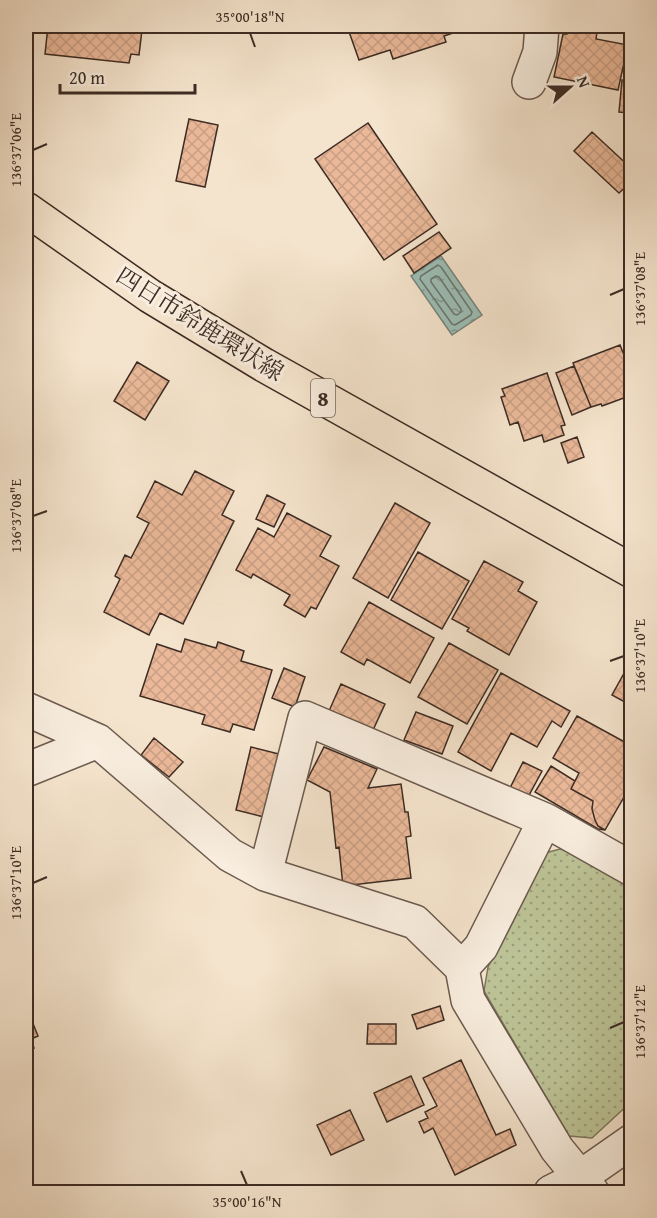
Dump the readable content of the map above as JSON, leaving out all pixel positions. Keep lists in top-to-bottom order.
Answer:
{
  "streets": {
    "main road": ["四日市鈴鹿環状線", "8"]
  },
  "scale_bar": "20 m",
  "north": "right",
  "coordinates": [
    "35°00'18\"N",
    "136°37'06\"E",
    "136°37'08\"E",
    "136°37'10\"E",
    "136°37'12\"E",
    "35°00'16\"N"
  ]
}
